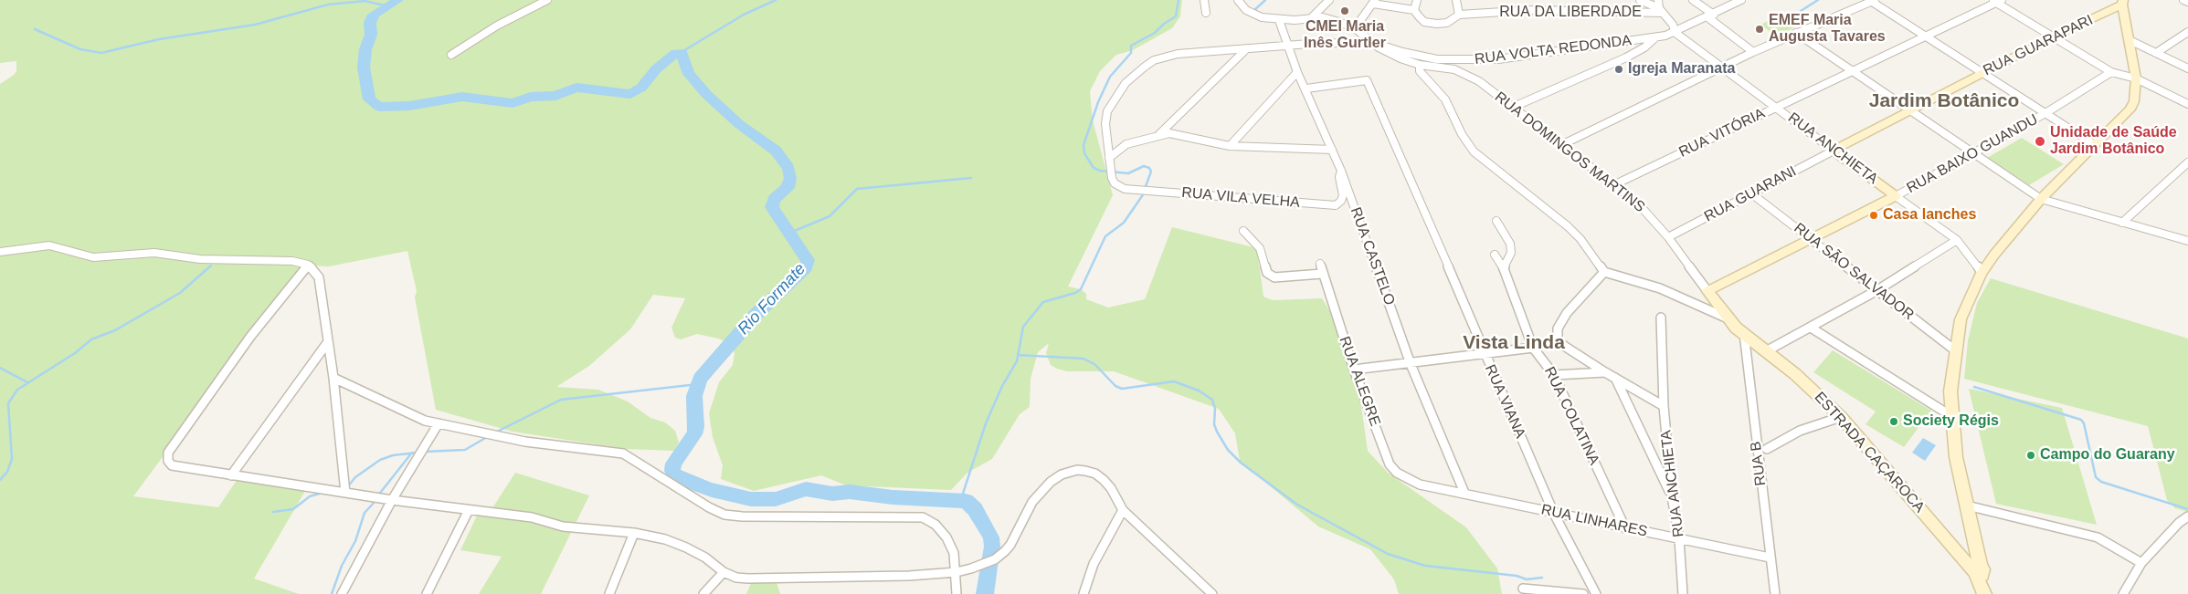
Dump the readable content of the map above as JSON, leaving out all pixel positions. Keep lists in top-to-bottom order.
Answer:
{
  "streets": {
    "main road": [
      "RUA GUARAPARI",
      "RUA ANCHIETA",
      "RUA DOMINGOS MARTINS",
      "RUA BAIXO GUANDU",
      "ESTRADA CAÇAROCA"
    ],
    "street": [
      "RUA DA LIBERDADE",
      "RUA VOLTA REDONDA",
      "RUA VITÓRIA",
      "RUA GUARANI",
      "RUA VILA VELHA",
      "RUA CASTELO",
      "RUA SÃO SALVADOR",
      "RUA ALEGRE",
      "RUA VIANA",
      "RUA COLATINA",
      "RUA B",
      "RUA LINHARES"
    ]
  },
  "crossings": [
    ["RUA GUARAPARI", "RUA ANCHIETA"],
    ["RUA GUARAPARI", "RUA GUARANI"],
    ["RUA VITÓRIA", "RUA ANCHIETA"],
    ["RUA VITÓRIA", "RUA DOMINGOS MARTINS"],
    ["RUA ANCHIETA", "RUA BAIXO GUANDU"],
    ["RUA ANCHIETA", "RUA GUARANI"],
    ["RUA ANCHIETA", "RUA LINHARES"],
    ["RUA DOMINGOS MARTINS", "RUA BAIXO GUANDU"],
    ["RUA DOMINGOS MARTINS", "RUA GUARANI"],
    ["RUA DOMINGOS MARTINS", "ESTRADA CAÇAROCA"],
    ["RUA BAIXO GUANDU", "RUA SÃO SALVADOR"],
    ["RUA GUARANI", "RUA SÃO SALVADOR"],
    ["RUA VILA VELHA", "RUA CASTELO"],
    ["RUA CASTELO", "RUA VIANA"],
    ["RUA CASTELO", "RUA LINHARES"],
    ["RUA ALEGRE", "RUA LINHARES"],
    ["RUA VIANA", "RUA LINHARES"],
    ["RUA COLATINA", "ESTRADA CAÇAROCA"],
    ["RUA COLATINA", "RUA LINHARES"],
    ["ESTRADA CAÇAROCA", "RUA B"],
    ["RUA B", "RUA LINHARES"]
  ],
  "districts": ["Jardim Botânico", "Vista Linda"],
  "water": ["Rio Formate"],
  "places": [
    "CMEI Maria Inês Gurtler",
    "EMEF Maria Augusta Tavares",
    "Igreja Maranata",
    "Unidade de Saúde Jardim Botânico",
    "Casa lanches",
    "Society Régis",
    "Campo do Guarany"
  ]
}
